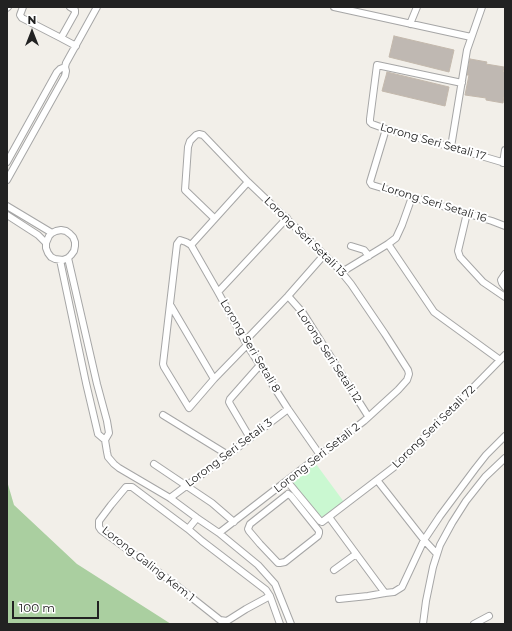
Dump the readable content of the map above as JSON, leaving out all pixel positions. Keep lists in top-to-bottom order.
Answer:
{
  "streets": {
    "street": [
      "Lorong Seri Setali 17",
      "Lorong Seri Setali 16",
      "Lorong Seri Setali 13",
      "Lorong Seri Setali 8",
      "Lorong Seri Setali 12",
      "Lorong Seri Setali 72",
      "Lorong Seri Setali 3",
      "Lorong Seri Setali 2",
      "Lorong Galing Kem 1"
    ]
  },
  "crossings": [
    ["Lorong Seri Setali 17", "Lorong Seri Setali 16"],
    ["Lorong Seri Setali 13", "Lorong Seri Setali 2"],
    ["Lorong Seri Setali 8", "Lorong Seri Setali 3"],
    ["Lorong Seri Setali 8", "Lorong Seri Setali 2"],
    ["Lorong Seri Setali 12", "Lorong Seri Setali 2"],
    ["Lorong Seri Setali 72", "Lorong Seri Setali 2"]
  ],
  "scale_bar": "100 m",
  "north": "top"
}
